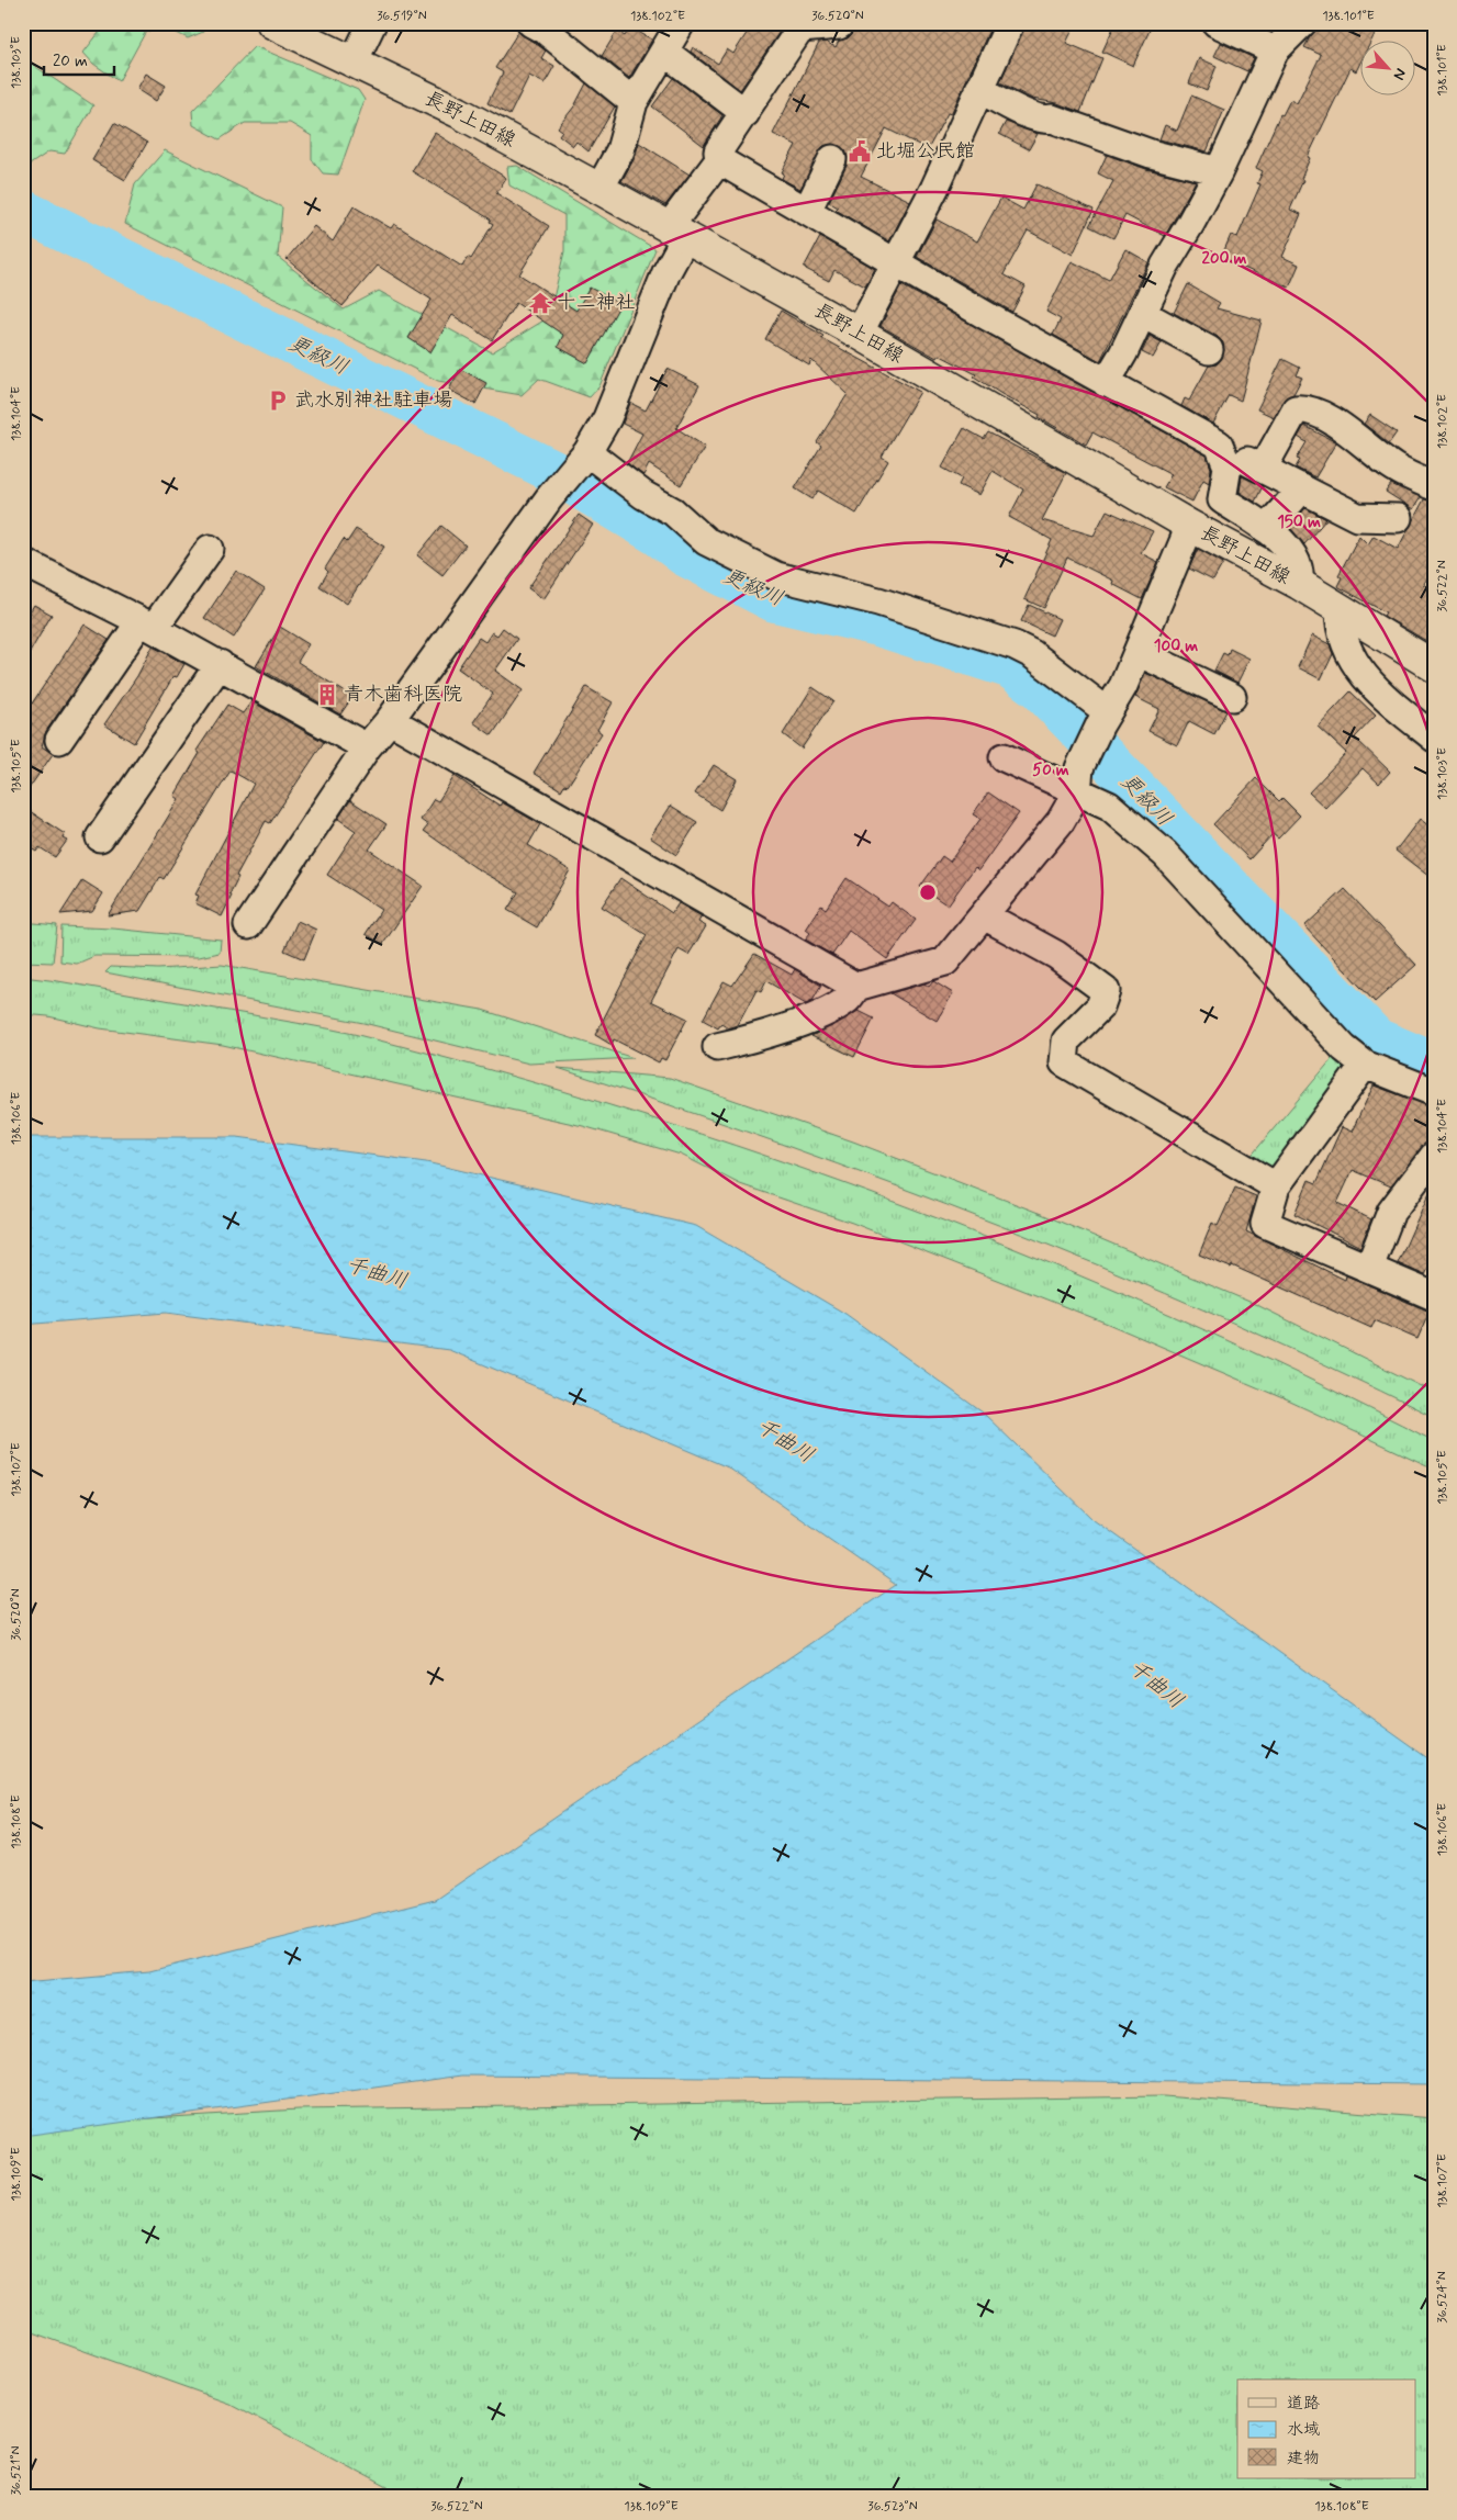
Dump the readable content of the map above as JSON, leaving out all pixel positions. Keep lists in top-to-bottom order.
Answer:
{
  "streets": {
    "main road": ["長野上田線"]
  },
  "water": ["更級川", "千曲川"],
  "places": {
    "public building": ["北堀公民館"],
    "temple": ["十二神社"],
    "parking": ["武水別神社駐車場"],
    "building": ["青木歯科医院"]
  },
  "legend": ["道路", "水域", "建物"],
  "scale_bar": "20 m",
  "north": "bottom right",
  "coordinates": [
    "36.519°N",
    "138.102°E",
    "36.520°N",
    "138.101°E",
    "138.103°E",
    "138.104°E",
    "36.522°N",
    "138.105°E",
    "138.106°E",
    "138.107°E",
    "138.108°E",
    "138.109°E",
    "36.524°N",
    "36.521°N",
    "36.523°N"
  ],
  "rings": [
    "200 m",
    "150 m",
    "100 m",
    "50 m"
  ]
}
